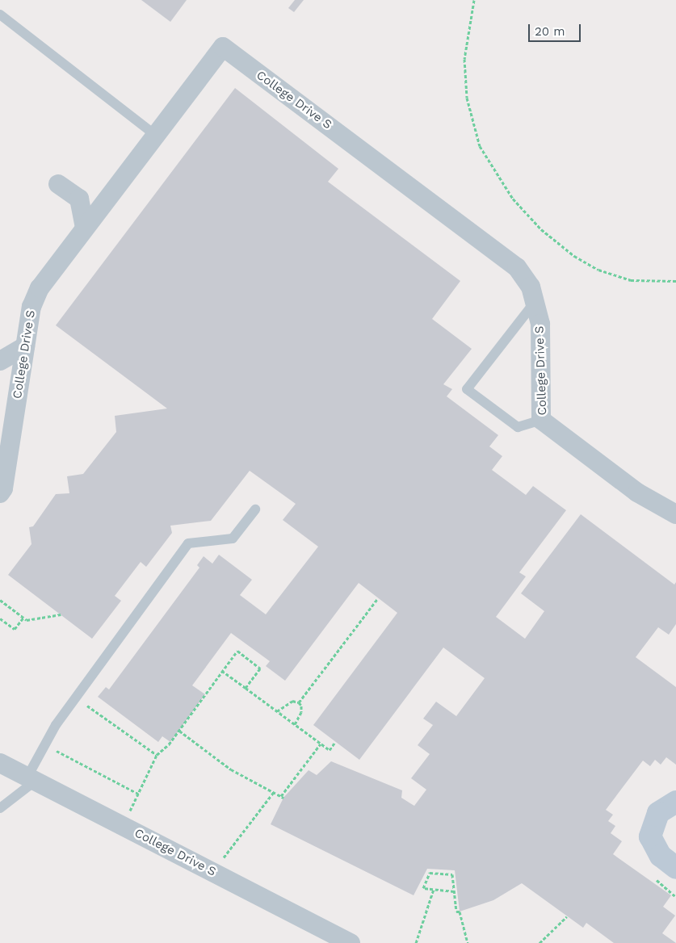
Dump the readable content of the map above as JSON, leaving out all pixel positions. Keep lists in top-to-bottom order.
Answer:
{
  "streets": {
    "street": ["College Drive S"]
  },
  "scale_bar": "20 m"
}
